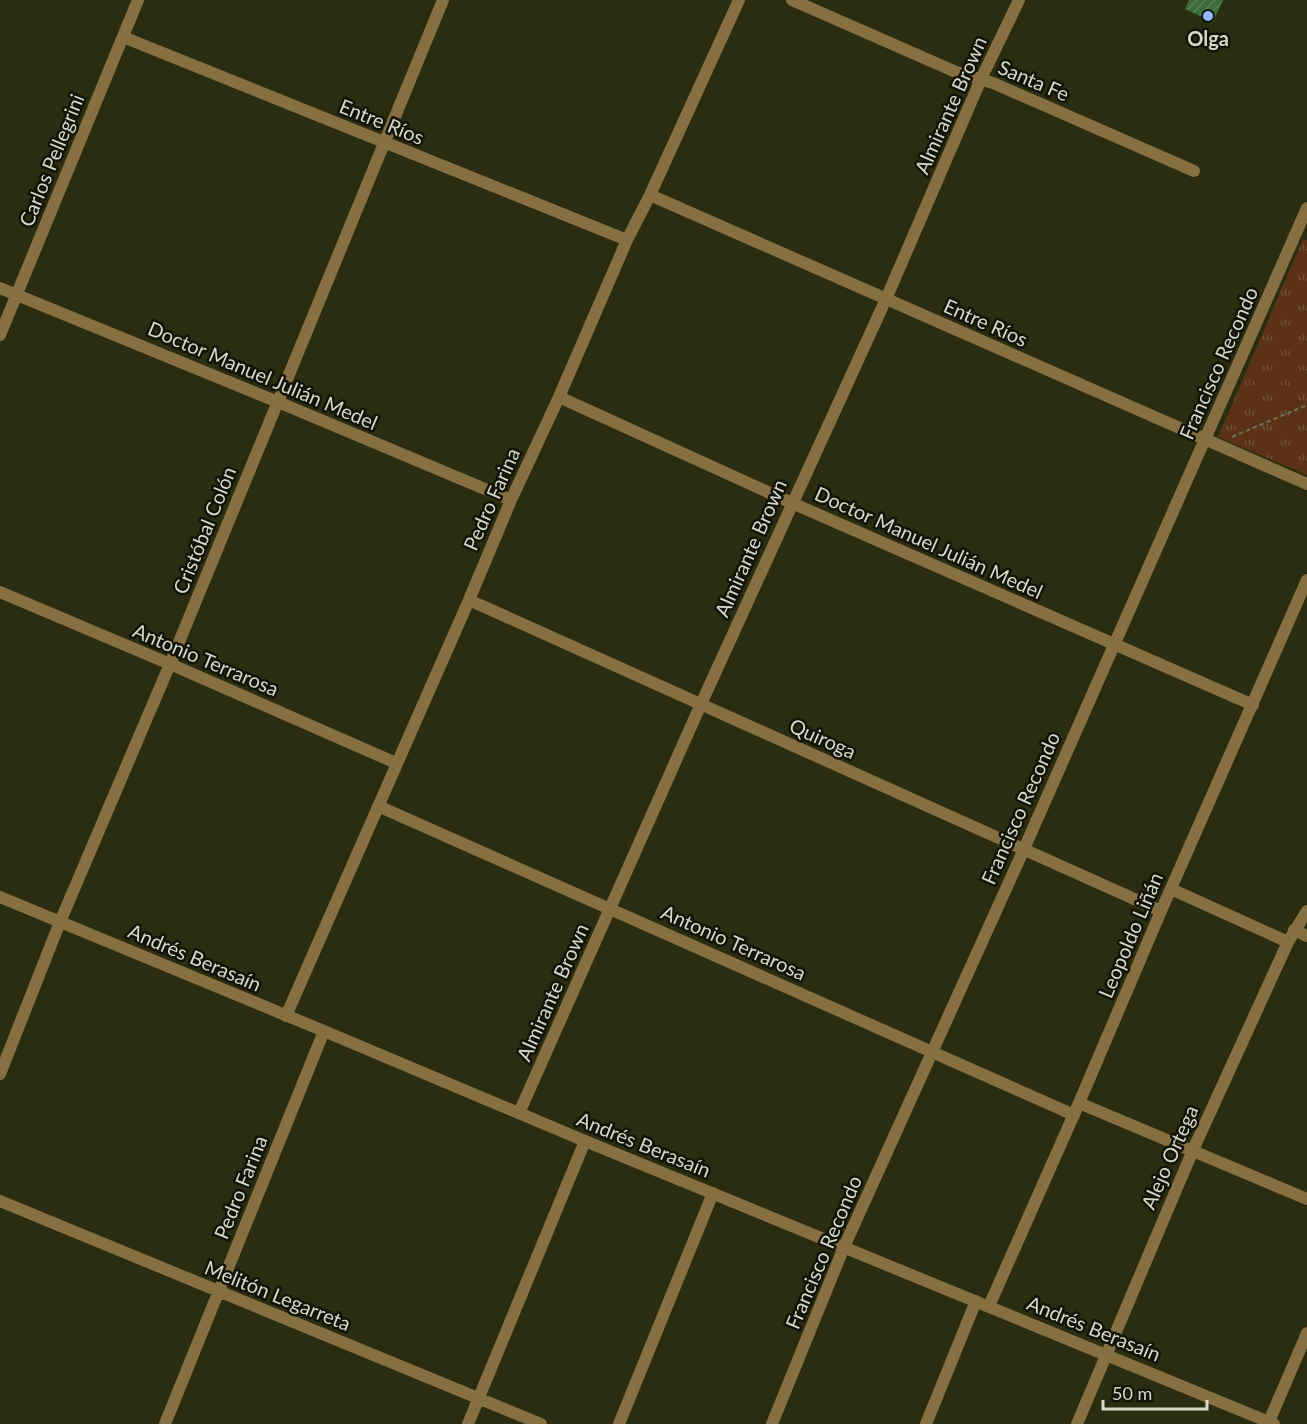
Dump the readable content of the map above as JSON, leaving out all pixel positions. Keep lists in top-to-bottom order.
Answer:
{
  "streets": {
    "street": [
      "Santa Fe",
      "Almirante Brown",
      "Entre Ríos",
      "Carlos Pellegrini",
      "Francisco Recondo",
      "Doctor Manuel Julián Medel",
      "Pedro Farina",
      "Cristóbal Colón",
      "Antonio Terrarosa",
      "Quiroga",
      "Leopoldo Liñán",
      "Andrés Berasaín",
      "Alejo Ortega",
      "Melitón Legarreta"
    ]
  },
  "crossings": [
    ["Santa Fe", "Almirante Brown"],
    ["Almirante Brown", "Entre Ríos"],
    ["Almirante Brown", "Doctor Manuel Julián Medel"],
    ["Almirante Brown", "Antonio Terrarosa"],
    ["Almirante Brown", "Quiroga"],
    ["Almirante Brown", "Andrés Berasaín"],
    ["Entre Ríos", "Carlos Pellegrini"],
    ["Entre Ríos", "Francisco Recondo"],
    ["Entre Ríos", "Pedro Farina"],
    ["Entre Ríos", "Cristóbal Colón"],
    ["Carlos Pellegrini", "Doctor Manuel Julián Medel"],
    ["Francisco Recondo", "Doctor Manuel Julián Medel"],
    ["Francisco Recondo", "Antonio Terrarosa"],
    ["Francisco Recondo", "Quiroga"],
    ["Francisco Recondo", "Andrés Berasaín"],
    ["Doctor Manuel Julián Medel", "Pedro Farina"],
    ["Doctor Manuel Julián Medel", "Cristóbal Colón"],
    ["Doctor Manuel Julián Medel", "Leopoldo Liñán"],
    ["Pedro Farina", "Antonio Terrarosa"],
    ["Pedro Farina", "Quiroga"],
    ["Pedro Farina", "Andrés Berasaín"],
    ["Pedro Farina", "Melitón Legarreta"],
    ["Cristóbal Colón", "Antonio Terrarosa"],
    ["Cristóbal Colón", "Andrés Berasaín"],
    ["Antonio Terrarosa", "Leopoldo Liñán"],
    ["Quiroga", "Leopoldo Liñán"],
    ["Leopoldo Liñán", "Andrés Berasaín"],
    ["Andrés Berasaín", "Alejo Ortega"]
  ],
  "places": ["Olga"],
  "scale_bar": "50 m"
}
